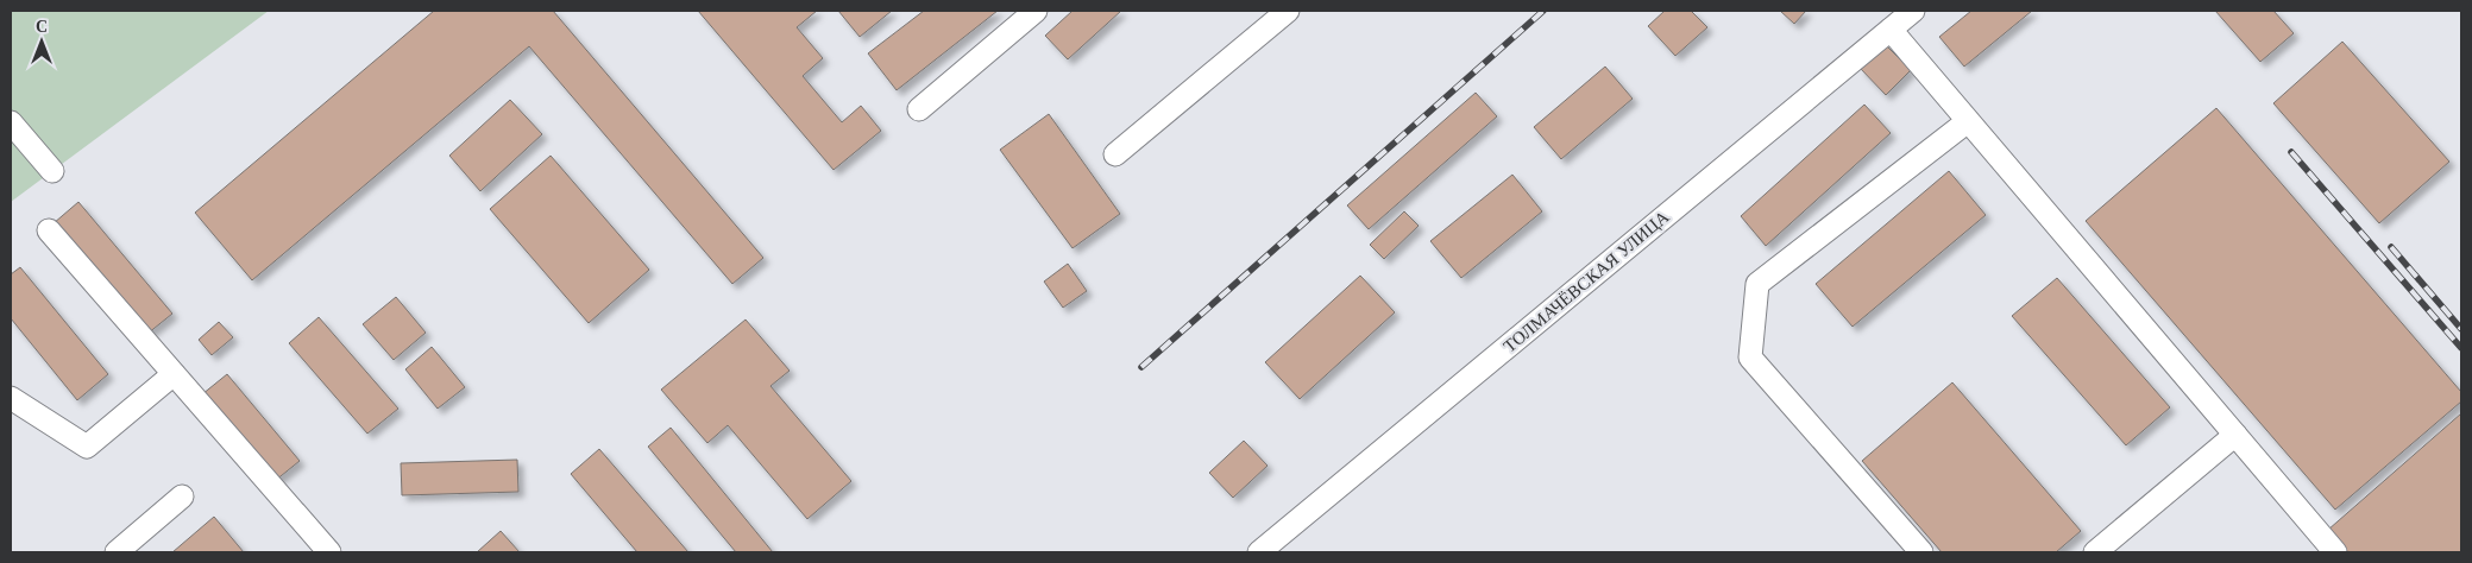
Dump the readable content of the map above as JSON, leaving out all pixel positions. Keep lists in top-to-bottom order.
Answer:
{
  "streets": {
    "street": ["ТОЛМАЧЁВСКАЯ УЛИЦА"]
  },
  "north": "top"
}
